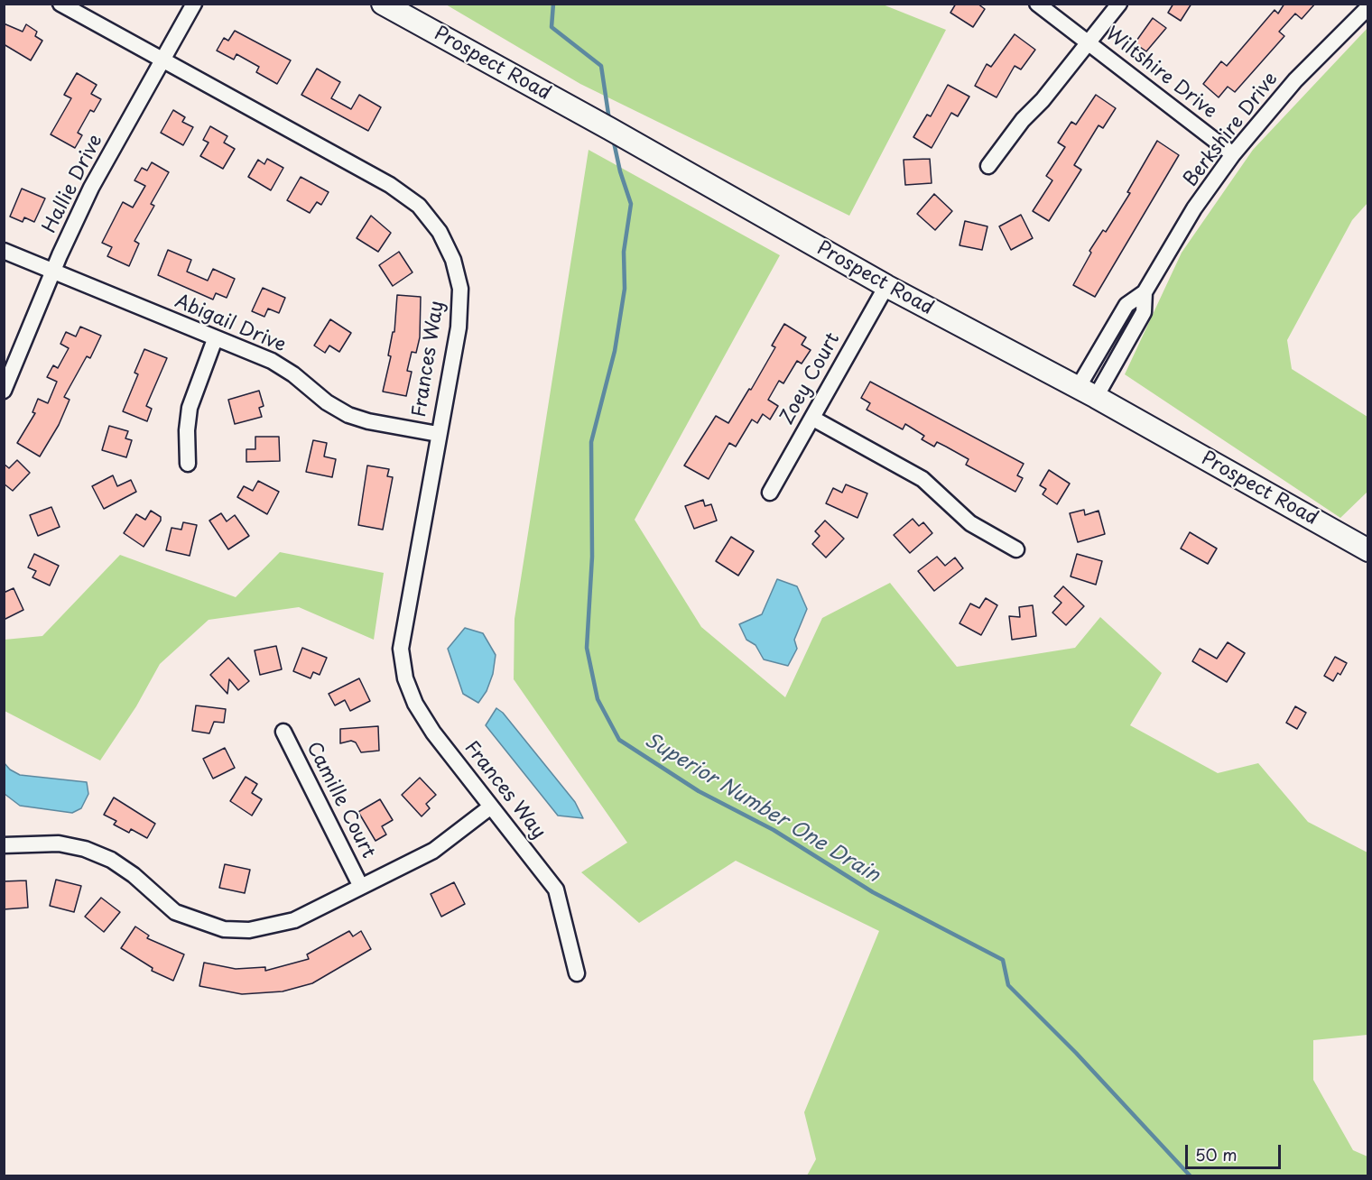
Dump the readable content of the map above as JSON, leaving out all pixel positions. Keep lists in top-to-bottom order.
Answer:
{
  "streets": {
    "main road": ["Prospect Road"],
    "street": [
      "Wiltshire Drive",
      "Berkshire Drive",
      "Hallie Drive",
      "Abigail Drive",
      "Frances Way",
      "Zoey Court",
      "Camille Court"
    ]
  },
  "crossings": [
    ["Prospect Road", "Berkshire Drive"],
    ["Prospect Road", "Zoey Court"],
    ["Wiltshire Drive", "Berkshire Drive"],
    ["Hallie Drive", "Abigail Drive"],
    ["Hallie Drive", "Frances Way"],
    ["Abigail Drive", "Frances Way"]
  ],
  "water": ["Superior Number One Drain"],
  "scale_bar": "50 m"
}
